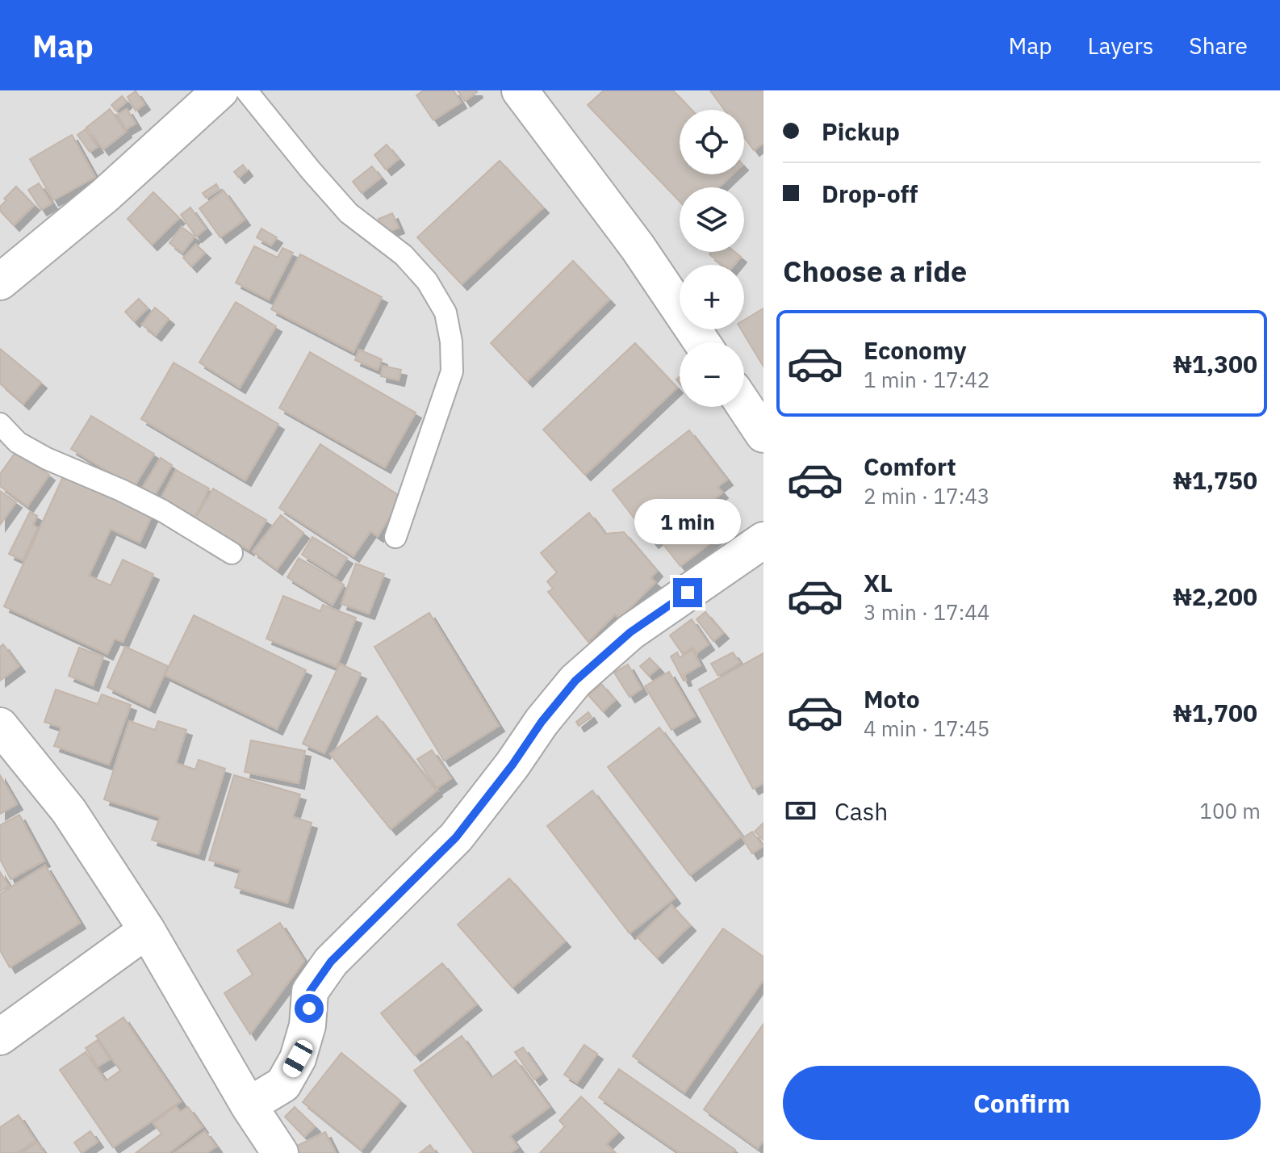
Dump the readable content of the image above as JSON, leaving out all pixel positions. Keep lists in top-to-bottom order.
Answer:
{
  "page": {
    "header": "Map",
    "nav": ["Map", "Layers", "Share"],
    "banner": ["Pickup", "Drop-off"],
    "map_buttons": ["+", "−"],
    "heading": "Choose a ride",
    "list": [
      {
        "name": "Economy",
        "note": "1 min · 17:42",
        "value": "₦1,300"
      },
      {
        "name": "Comfort",
        "note": "2 min · 17:43",
        "value": "₦1,750"
      },
      {
        "name": "XL",
        "note": "3 min · 17:44",
        "value": "₦2,200"
      },
      {
        "name": "Moto",
        "note": "4 min · 17:45",
        "value": "₦1,700"
      }
    ],
    "bubble": "1 min",
    "pay": ["Cash", "100 m"],
    "buttons": "Confirm"
  }
}
